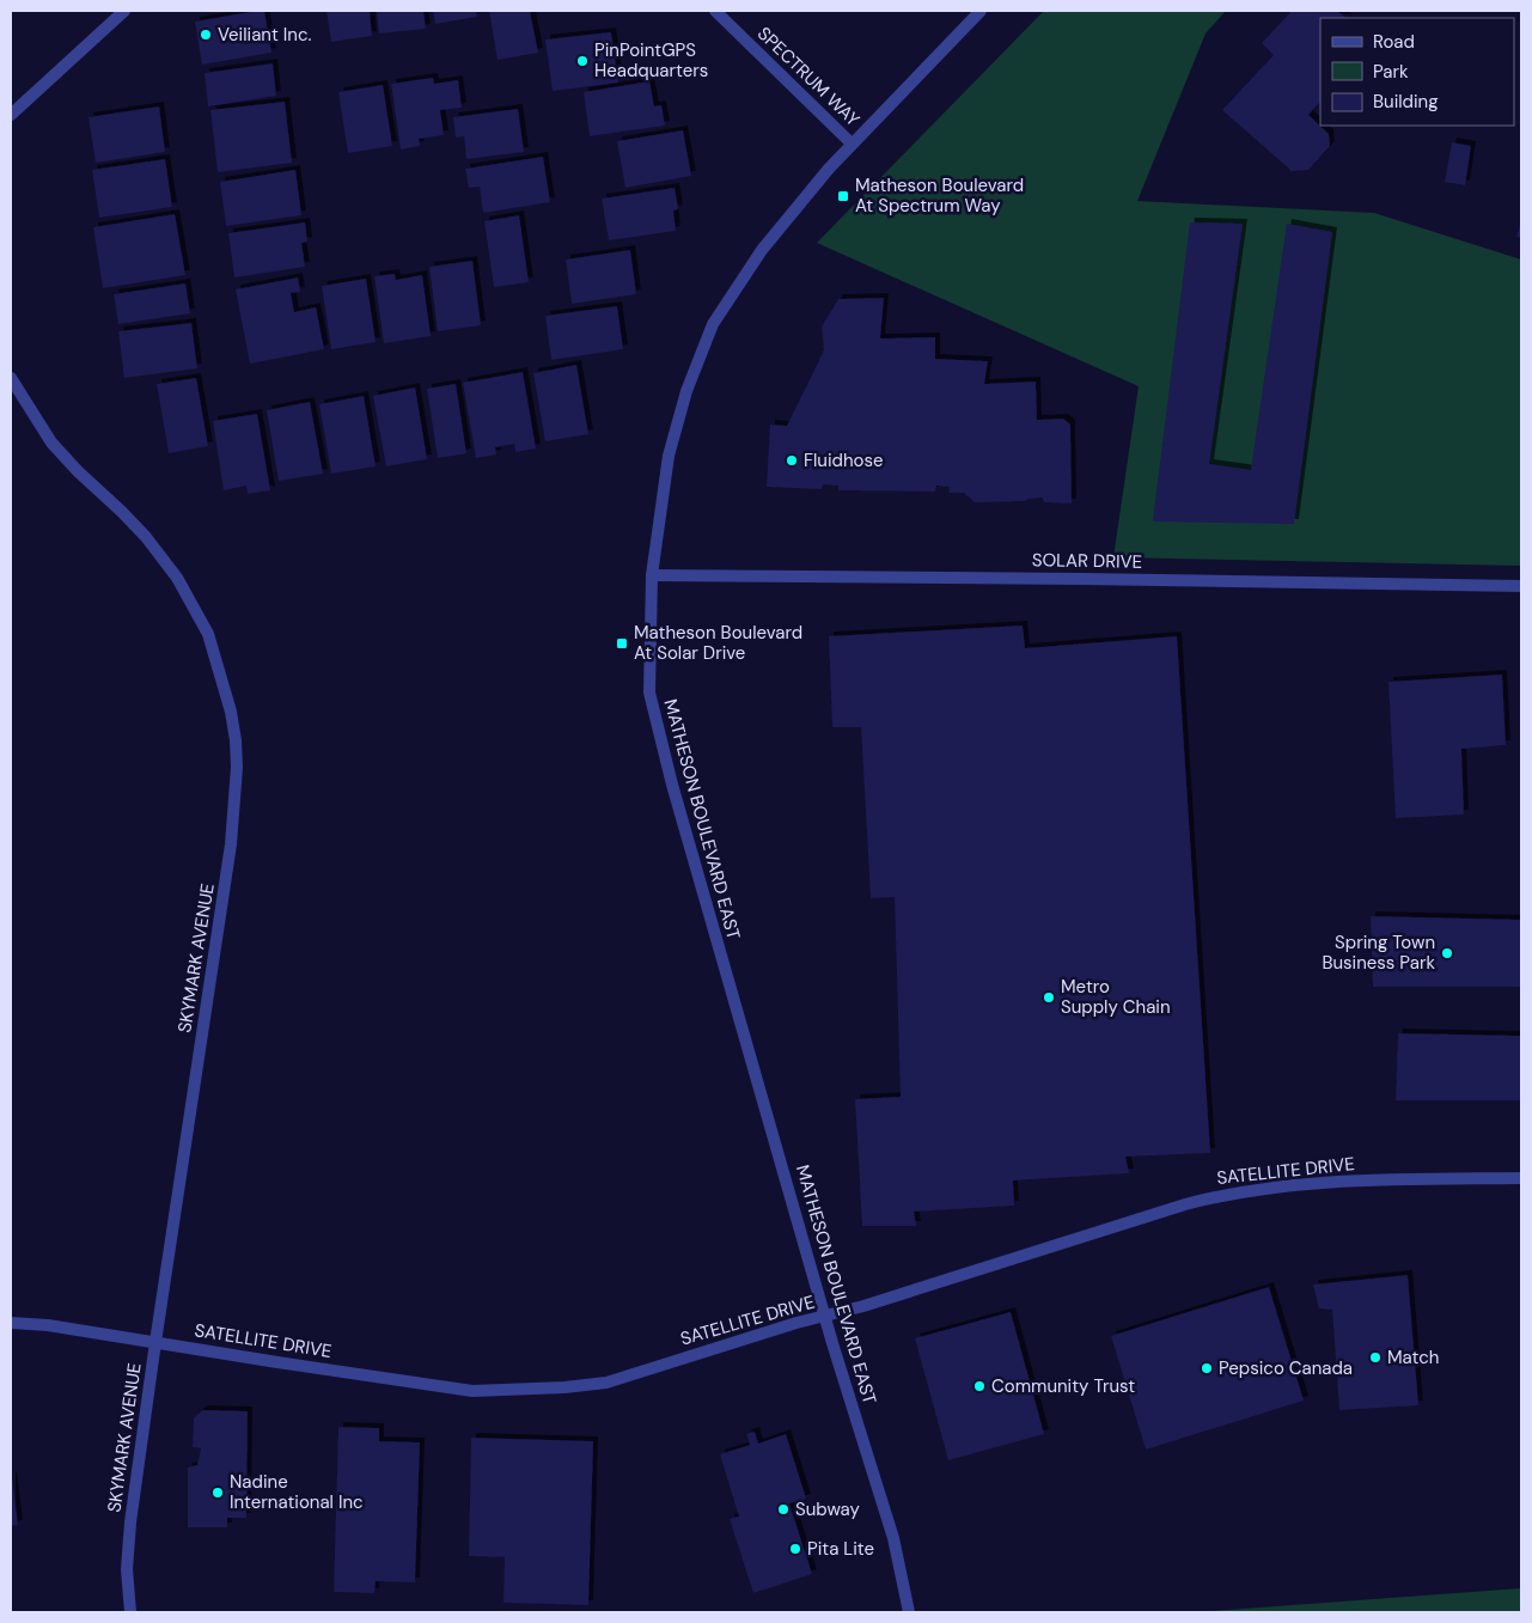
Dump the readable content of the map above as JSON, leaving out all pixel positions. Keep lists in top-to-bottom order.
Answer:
{
  "streets": {
    "street": [
      "SPECTRUM WAY",
      "SOLAR DRIVE",
      "MATHESON BOULEVARD EAST",
      "SKYMARK AVENUE",
      "SATELLITE DRIVE"
    ]
  },
  "crossings": [
    ["SPECTRUM WAY", "MATHESON BOULEVARD EAST"],
    ["SOLAR DRIVE", "MATHESON BOULEVARD EAST"],
    ["MATHESON BOULEVARD EAST", "SATELLITE DRIVE"],
    ["SKYMARK AVENUE", "SATELLITE DRIVE"]
  ],
  "places": {
    "other": [
      "Veiliant Inc.",
      "PinPointGPS Headquarters",
      "Fluidhose",
      "Spring Town Business Park",
      "Metro Supply Chain",
      "Match",
      "Pepsico Canada",
      "Community Trust",
      "Nadine International Inc",
      "Subway",
      "Pita Lite"
    ],
    "transit": ["Matheson Boulevard At Spectrum Way", "Matheson Boulevard At Solar Drive"]
  },
  "legend": ["Road", "Park", "Building"]
}
